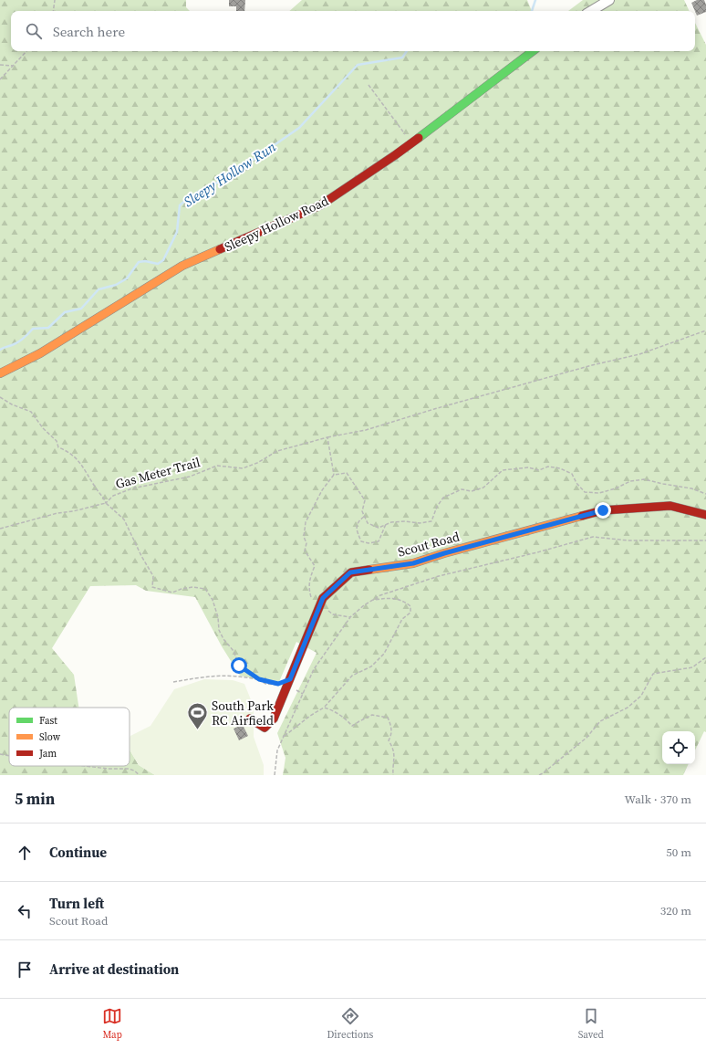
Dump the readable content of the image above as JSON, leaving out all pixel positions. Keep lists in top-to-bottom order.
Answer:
{
  "streets": {
    "street": ["Sleepy Hollow Road", "Scout Road"],
    "path": ["Gas Meter Trail"]
  },
  "water": ["Sleepy Hollow Run"],
  "places": {
    "sports": ["South Park RC Airfield"]
  },
  "legend": ["Fast", "Slow", "Jam"],
  "page": {
    "search": "Search here",
    "heading": ["5 min", "Walk · 370 m"],
    "list": [
      ["Continue", "50 m"],
      ["Turn left", "Scout Road", "320 m"],
      "Arrive at destination"
    ],
    "nav": ["Map", "Directions", "Saved"]
  }
}
